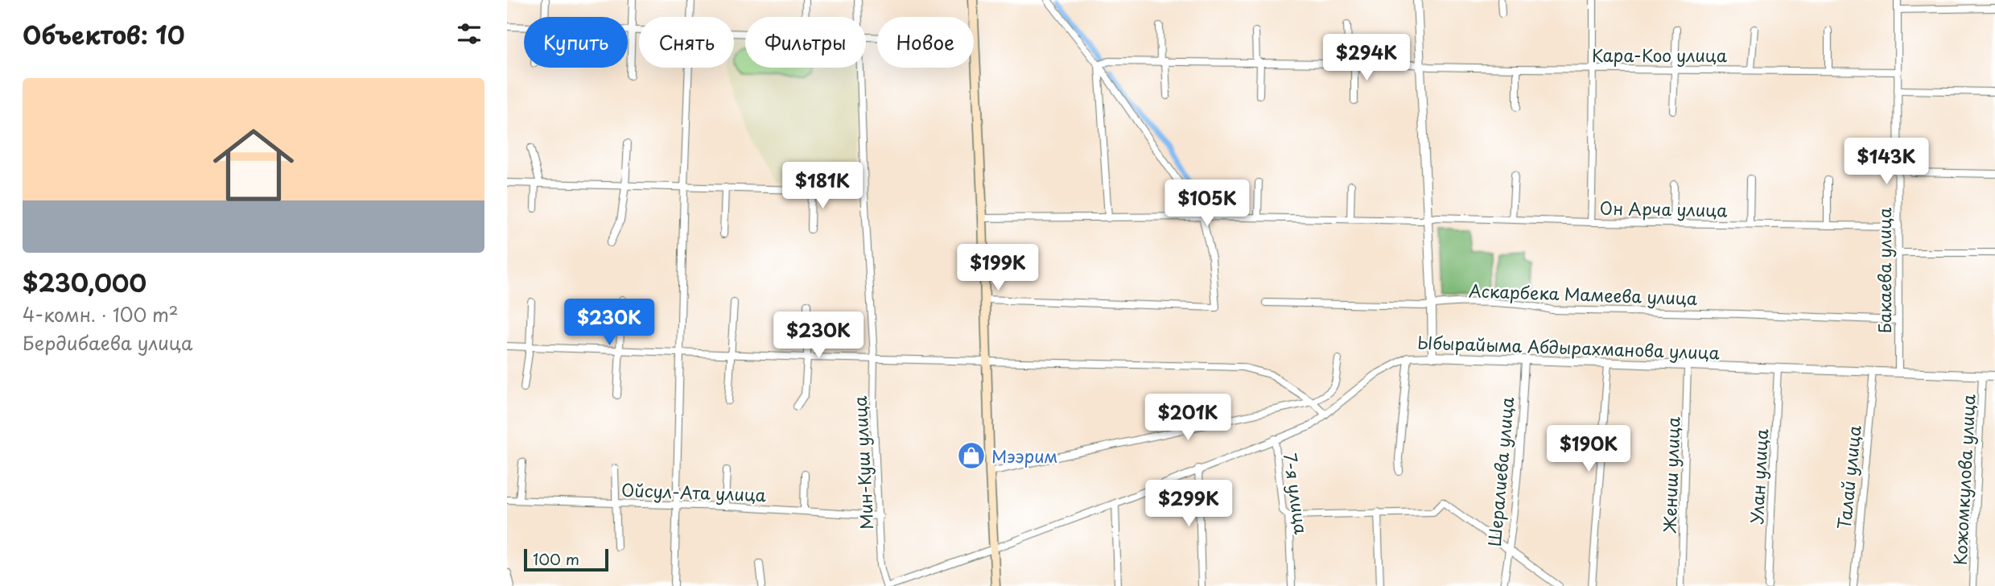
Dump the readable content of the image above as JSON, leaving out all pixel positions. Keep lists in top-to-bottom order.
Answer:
{
  "streets": {
    "street": [
      "Кара-Коо улица",
      "Он Арча улица",
      "Бакаева улица",
      "Аскарбека Мамеева улица",
      "Ыбырайыма Абдырахманова улица",
      "Мин-Куш улица",
      "Шералиева улица",
      "Жениш улица",
      "Улан улица",
      "Талай улица",
      "Кожомкулова улица",
      "Ойсул-Ата улица",
      "7-я улица"
    ]
  },
  "crossings": [
    ["Кара-Коо улица", "Бакаева улица"],
    ["Он Арча улица", "Бакаева улица"],
    ["Бакаева улица", "Аскарбека Мамеева улица"],
    ["Бакаева улица", "Ыбырайыма Абдырахманова улица"],
    ["Ыбырайыма Абдырахманова улица", "Мин-Куш улица"],
    ["Ыбырайыма Абдырахманова улица", "Шералиева улица"],
    ["Ыбырайыма Абдырахманова улица", "Жениш улица"],
    ["Ыбырайыма Абдырахманова улица", "Улан улица"],
    ["Ыбырайыма Абдырахманова улица", "Талай улица"],
    ["Ыбырайыма Абдырахманова улица", "Кожомкулова улица"],
    ["Ыбырайыма Абдырахманова улица", "7-я улица"],
    ["Мин-Куш улица", "Ойсул-Ата улица"]
  ],
  "places": {
    "shop": ["Мээрим"]
  },
  "scale_bar": "100 m",
  "page": {
    "heading": "Объектов: 10",
    "chip": [
      "Купить",
      "Снять",
      "Фильтры",
      "Новое"
    ],
    "price": [
      "$294K",
      "$143K",
      "$181K",
      "$105K",
      "$199K",
      "$230K",
      "$230K",
      "$201K",
      "$190K",
      "$299K"
    ],
    "list": [
      {
        "name": "$230,000",
        "note": "4-комн. · 100 m² · Бердибаева улица"
      }
    ],
    "scale": "100 m"
  }
}
